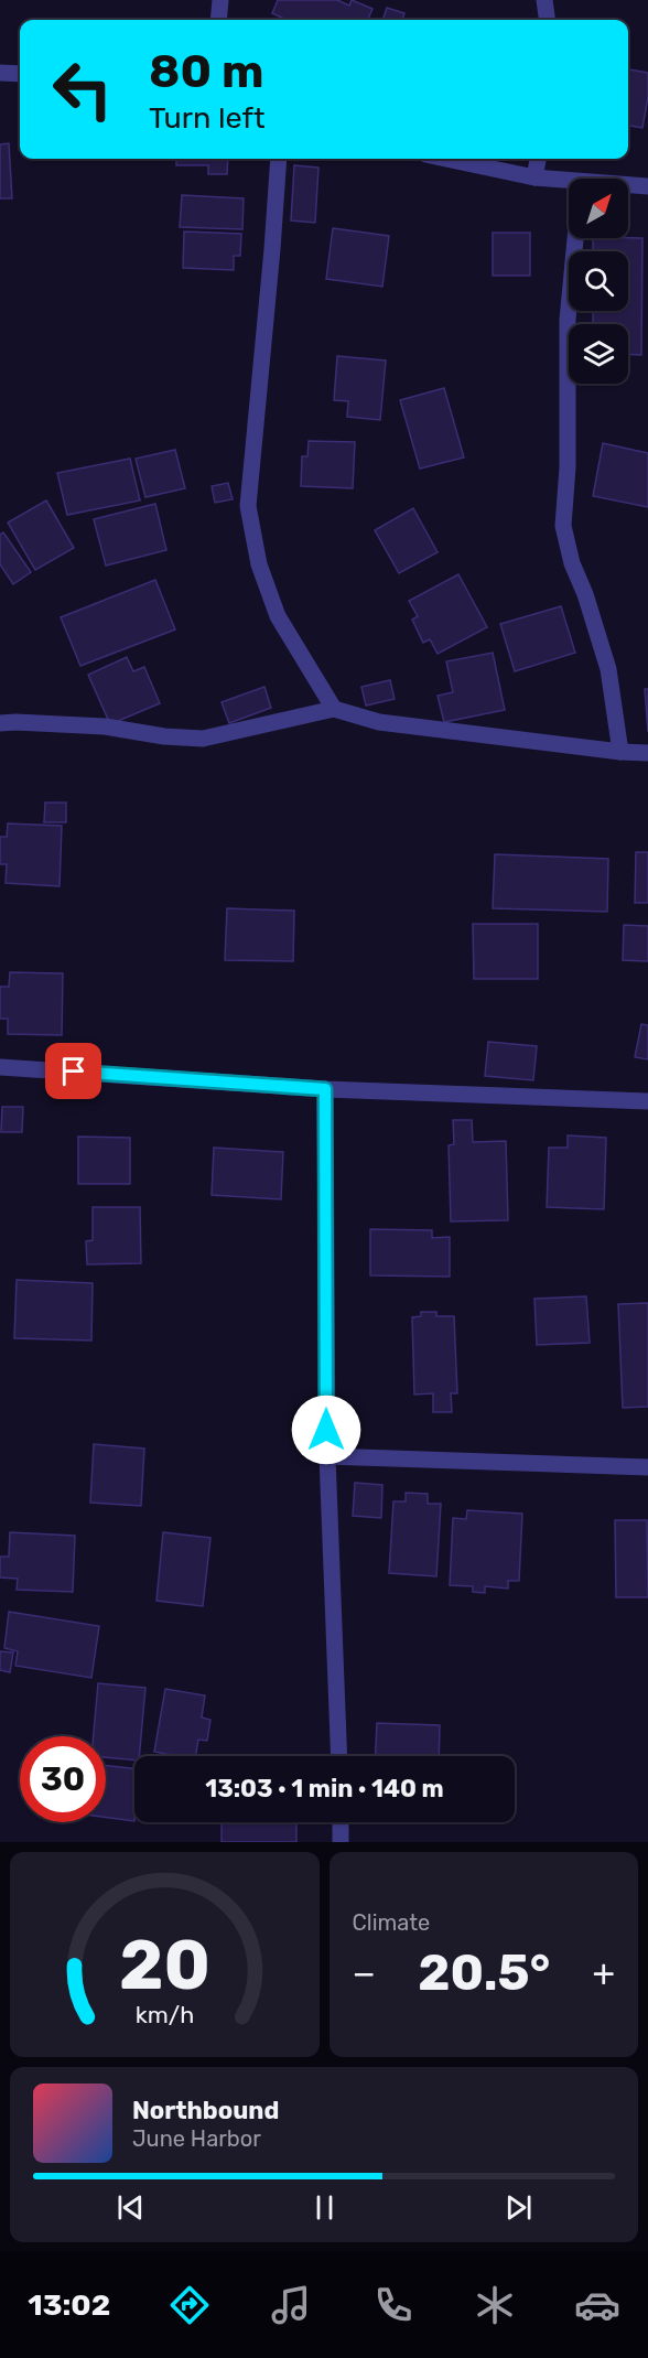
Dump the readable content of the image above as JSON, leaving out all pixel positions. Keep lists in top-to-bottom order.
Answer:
{
  "north": "top right",
  "page": {
    "turn": ["80 m", "Turn left"],
    "limit": "30",
    "trip": "13:03 · 1 min · 140 m",
    "tile": "Climate",
    "heat": ["−", "20.5°", "+"],
    "song": ["Northbound", "June Harbor"],
    "tabs": "13:02",
    "gauge": ["20", "km/h"]
  }
}
